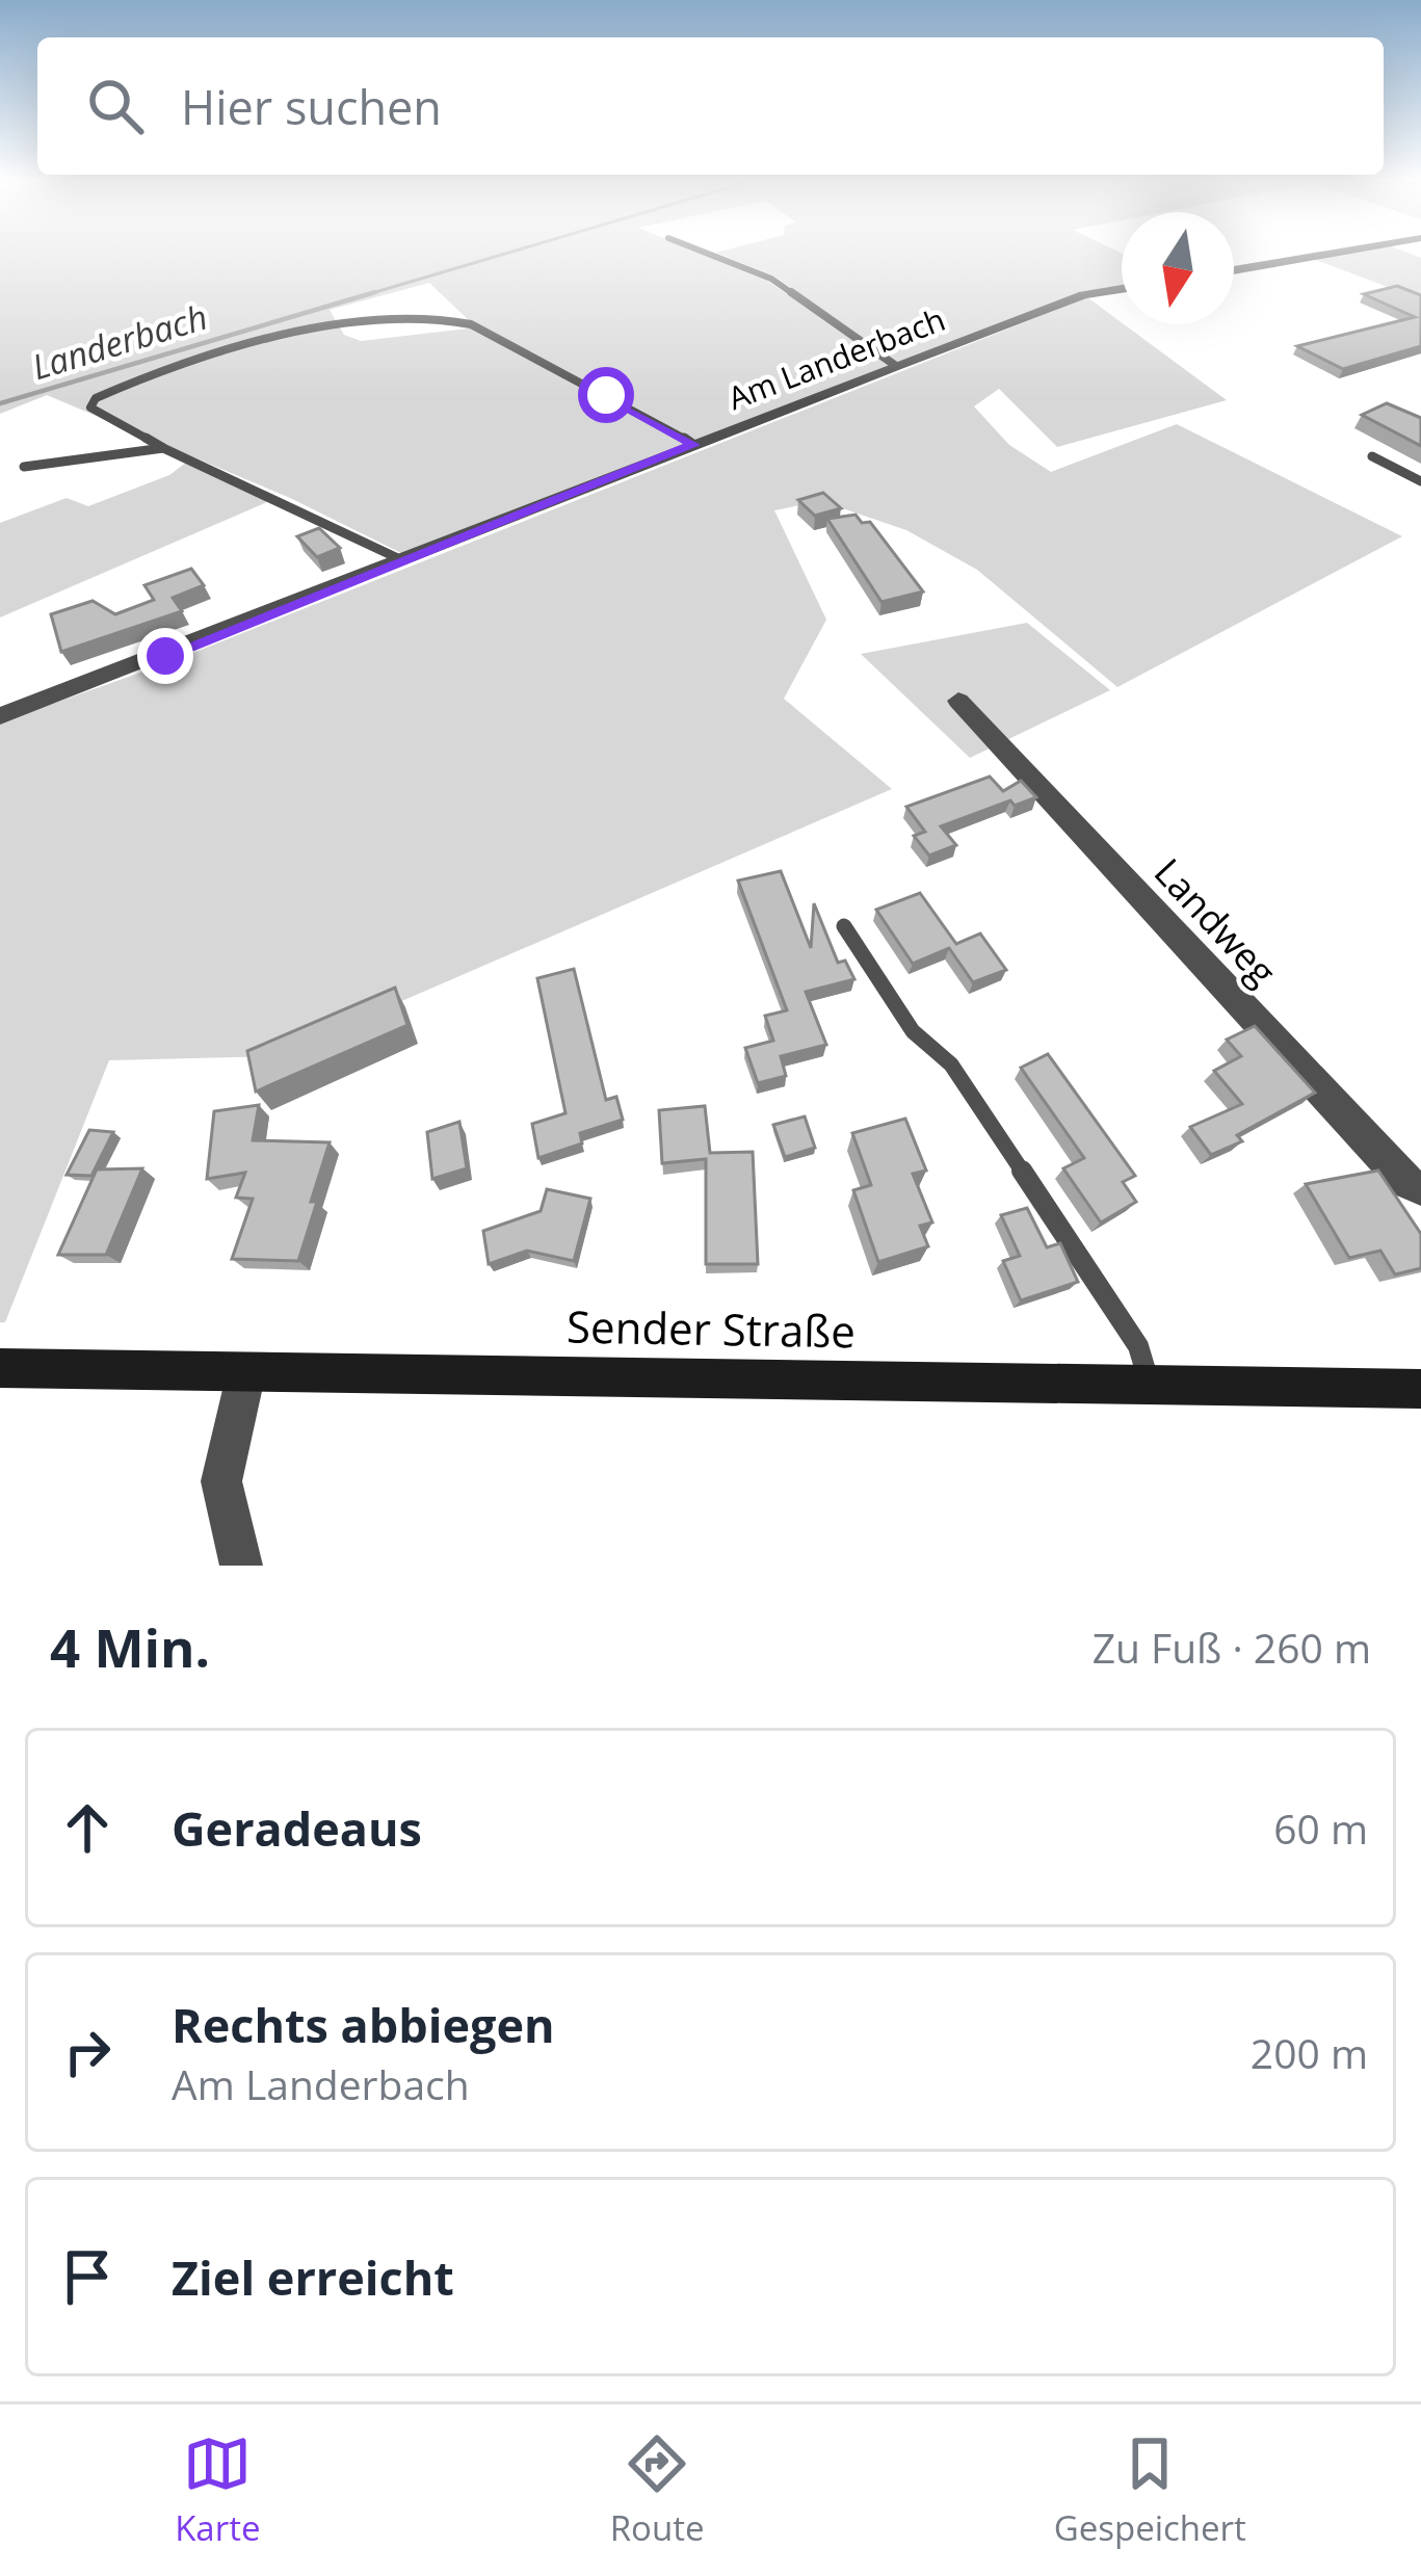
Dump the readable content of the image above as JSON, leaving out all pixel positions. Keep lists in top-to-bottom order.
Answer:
{
  "streets": {
    "main road": ["Sender Straße"],
    "street": ["Am Landerbach", "Landweg"]
  },
  "water": ["Landerbach"],
  "north": "bottom",
  "page": {
    "search": "Hier suchen",
    "heading": ["4 Min.", "Zu Fuß · 260 m"],
    "list": [
      ["Geradeaus", "60 m"],
      ["Rechts abbiegen", "Am Landerbach", "200 m"],
      "Ziel erreicht"
    ],
    "nav": ["Karte", "Route", "Gespeichert"]
  }
}
